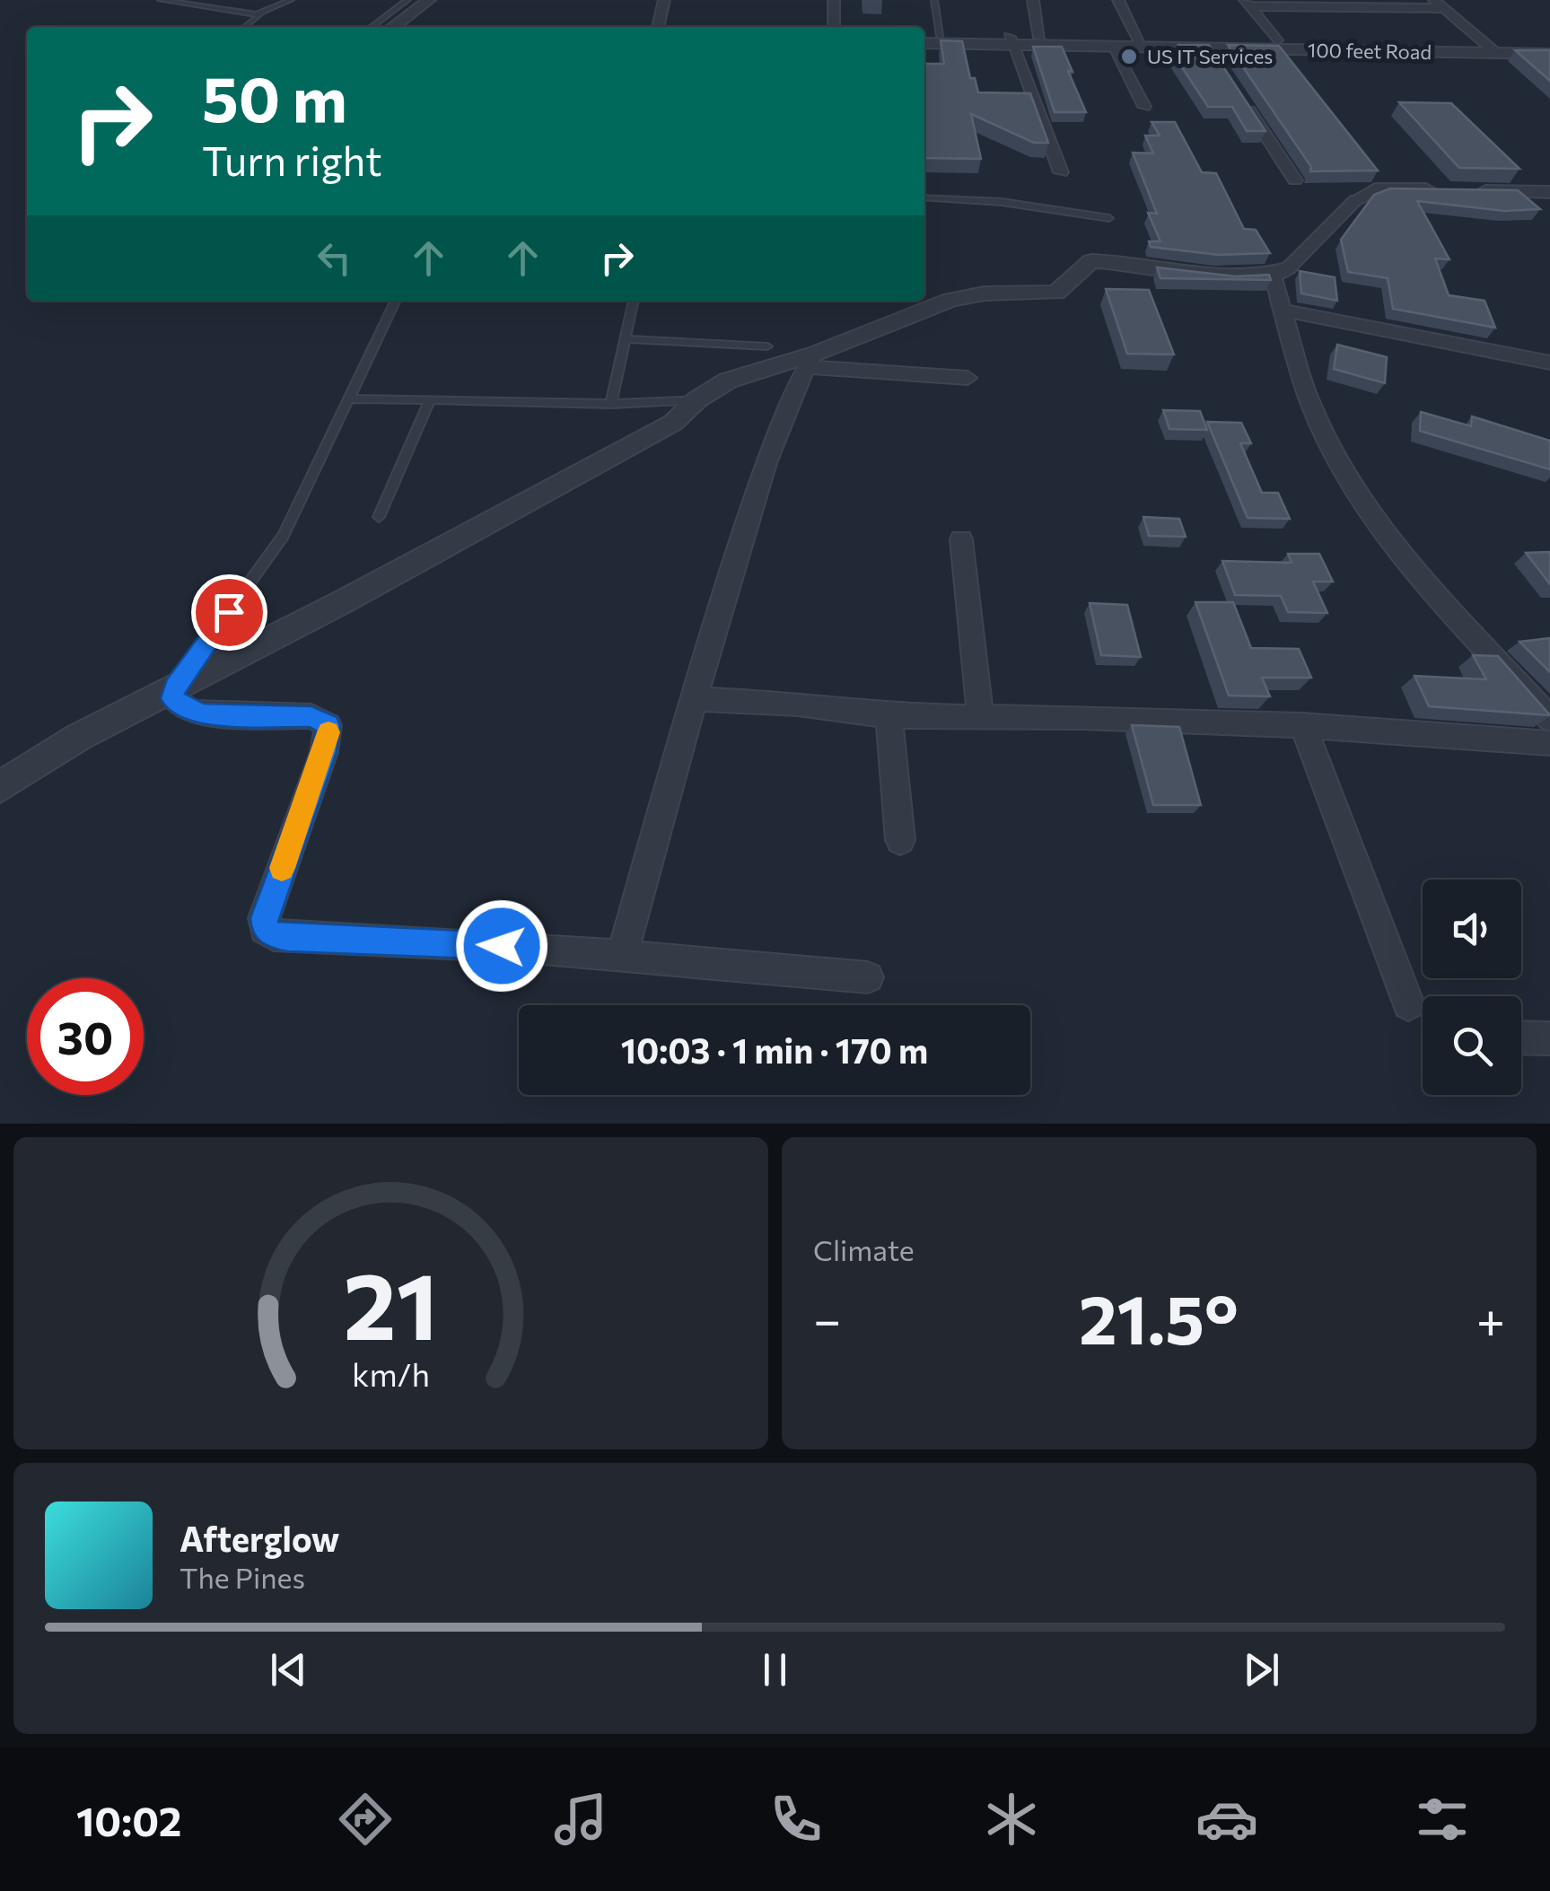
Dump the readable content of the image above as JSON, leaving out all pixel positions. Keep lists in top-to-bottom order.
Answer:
{
  "streets": {
    "street": ["100 feet Road"]
  },
  "places": ["US IT Services"],
  "page": {
    "turn": ["50 m", "Turn right"],
    "limit": "30",
    "trip": "10:03 · 1 min · 170 m",
    "tile": "Climate",
    "heat": ["−", "21.5°", "+"],
    "song": ["Afterglow", "The Pines"],
    "tabs": "10:02",
    "gauge": ["21", "km/h"]
  }
}
